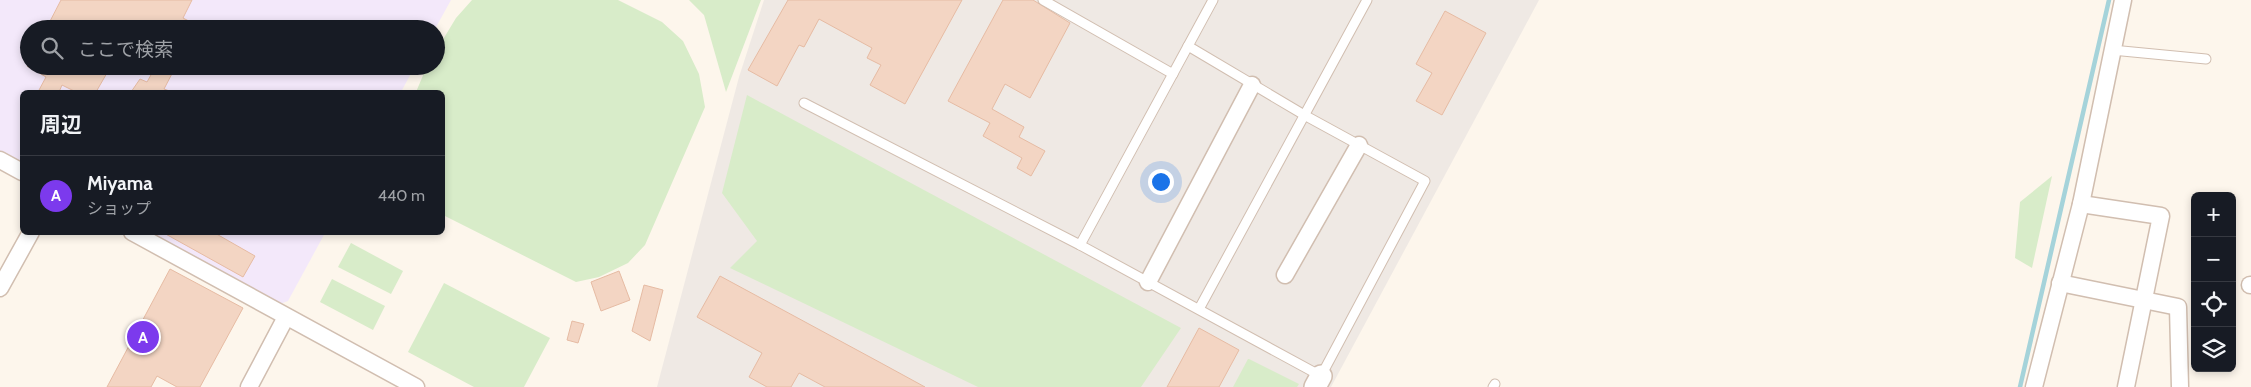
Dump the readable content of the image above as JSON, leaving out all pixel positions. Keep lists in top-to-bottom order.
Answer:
{
  "page": {
    "search": "ここで検索",
    "heading": "周辺",
    "list": [
      {
        "mark": "A",
        "name": "Miyama",
        "note": "ショップ",
        "value": "440 m"
      }
    ],
    "map_buttons": ["+", "−"],
    "pins": "A"
  }
}
